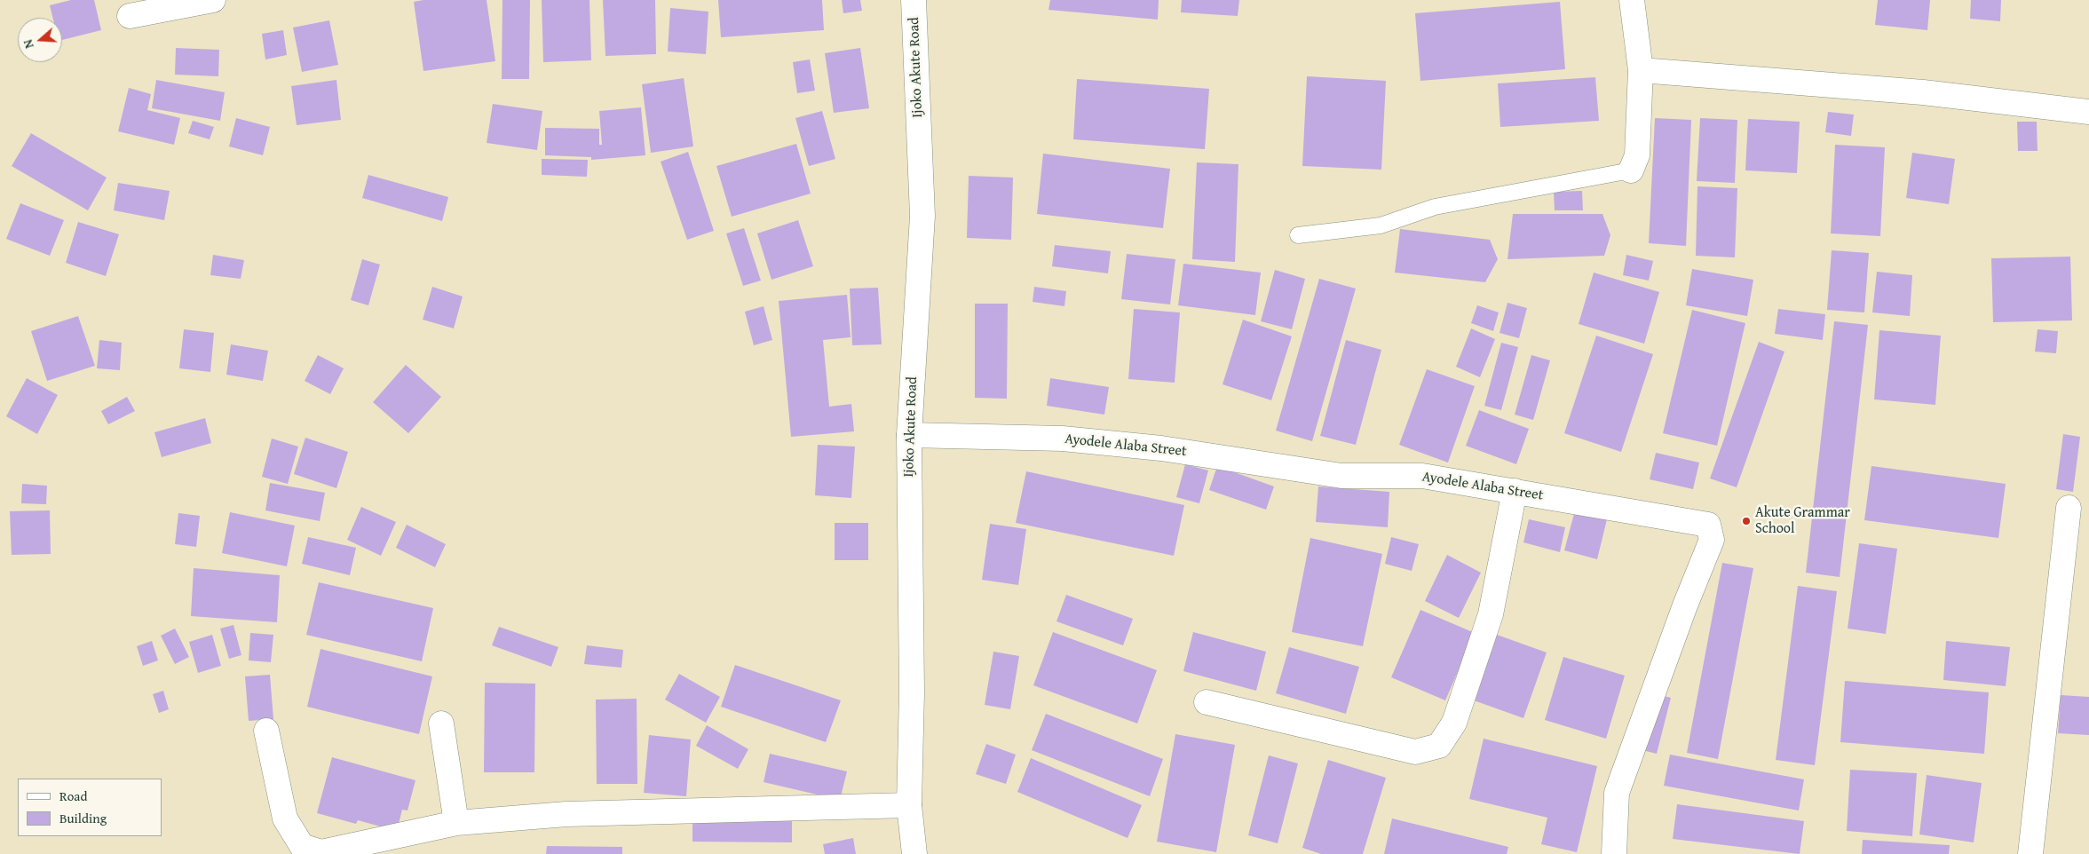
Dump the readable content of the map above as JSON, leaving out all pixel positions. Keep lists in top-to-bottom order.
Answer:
{
  "streets": {
    "street": ["Ijoko Akute Road", "Ayodele Alaba Street"]
  },
  "crossings": [
    ["Ijoko Akute Road", "Ayodele Alaba Street"]
  ],
  "places": ["Akute Grammar School"],
  "legend": ["Road", "Building"],
  "north": "left"
}
